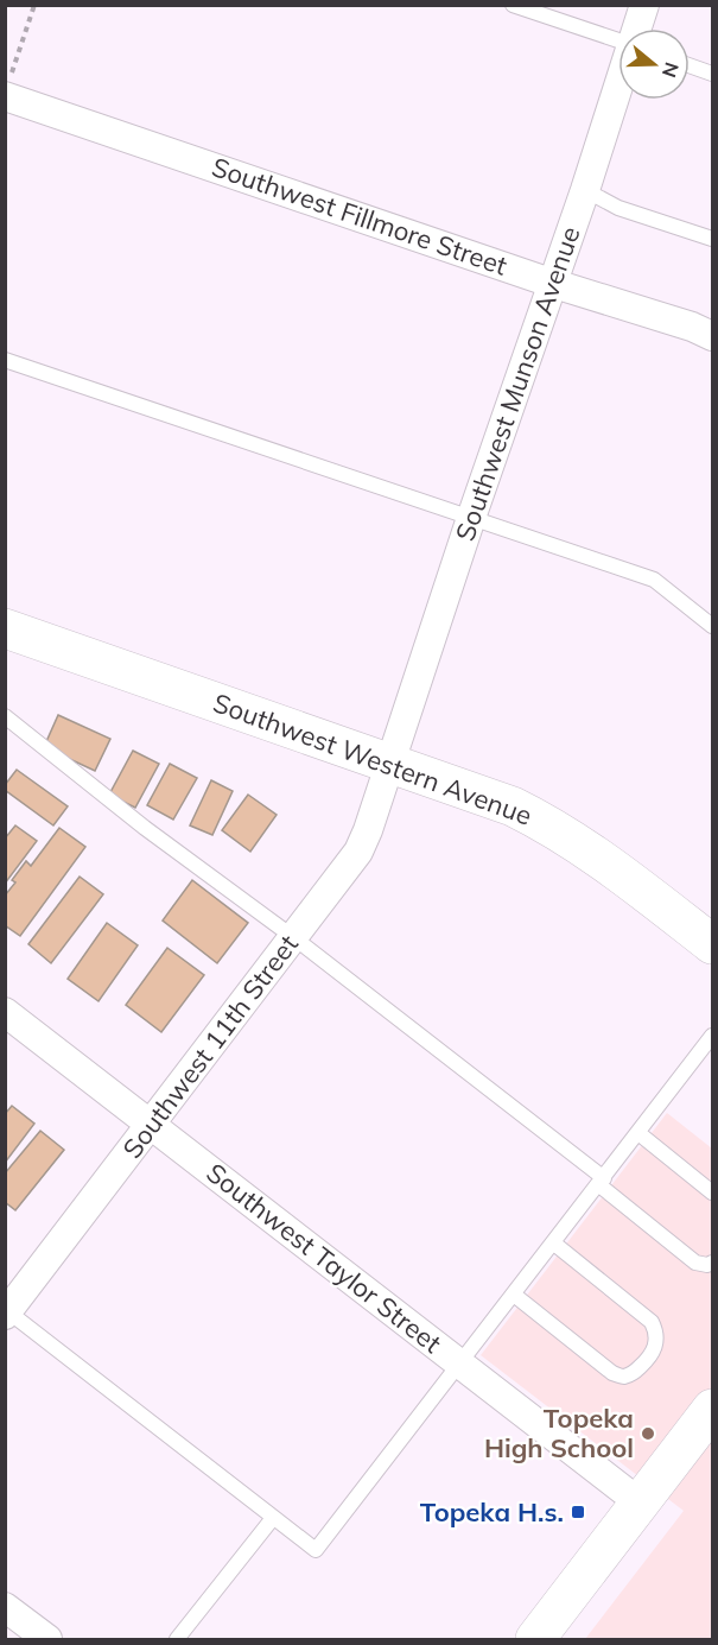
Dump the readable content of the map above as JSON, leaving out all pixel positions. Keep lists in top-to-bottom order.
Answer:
{
  "streets": {
    "street": [
      "Southwest Fillmore Street",
      "Southwest Munson Avenue",
      "Southwest Western Avenue",
      "Southwest 11th Street",
      "Southwest Taylor Street"
    ]
  },
  "crossings": [
    ["Southwest Fillmore Street", "Southwest Munson Avenue"],
    ["Southwest Munson Avenue", "Southwest Western Avenue"],
    ["Southwest Munson Avenue", "Southwest 11th Street"],
    ["Southwest Western Avenue", "Southwest 11th Street"],
    ["Southwest 11th Street", "Southwest Taylor Street"]
  ],
  "places": {
    "other": ["Topeka High School"],
    "transit": ["Topeka H.s."]
  },
  "north": "right"
}
